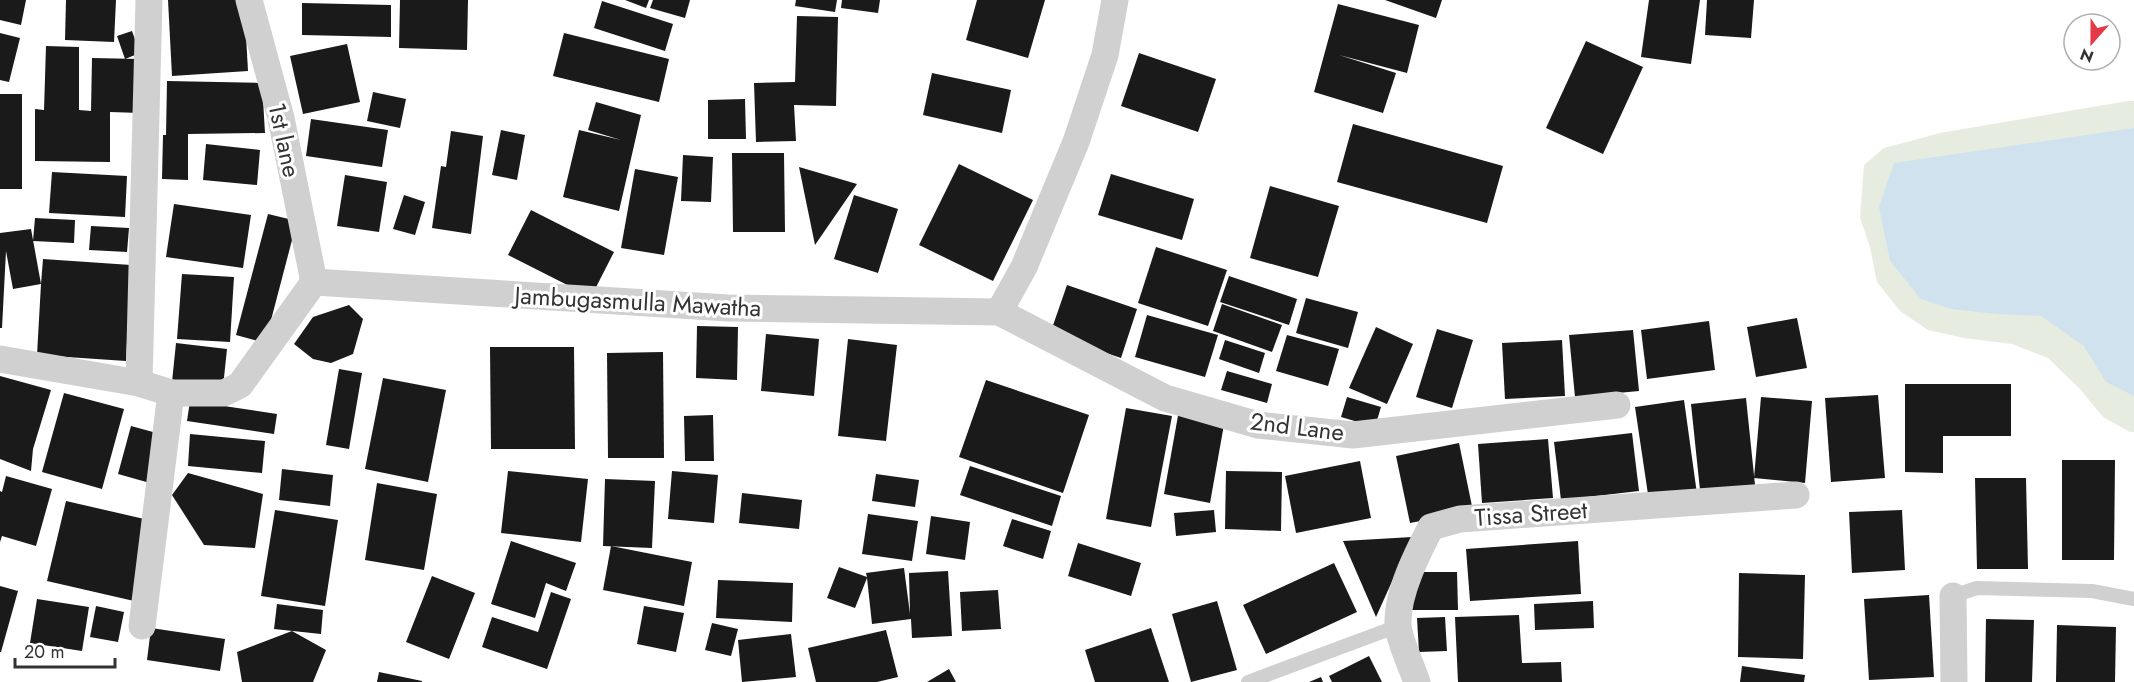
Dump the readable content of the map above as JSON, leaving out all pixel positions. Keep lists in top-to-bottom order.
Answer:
{
  "streets": {
    "street": [
      "1st lane",
      "Jambugasmulla Mawatha",
      "2nd Lane",
      "Tissa Street"
    ]
  },
  "crossings": [
    ["1st lane", "Jambugasmulla Mawatha"],
    ["Jambugasmulla Mawatha", "2nd Lane"]
  ],
  "scale_bar": "20 m",
  "north": "bottom"
}
